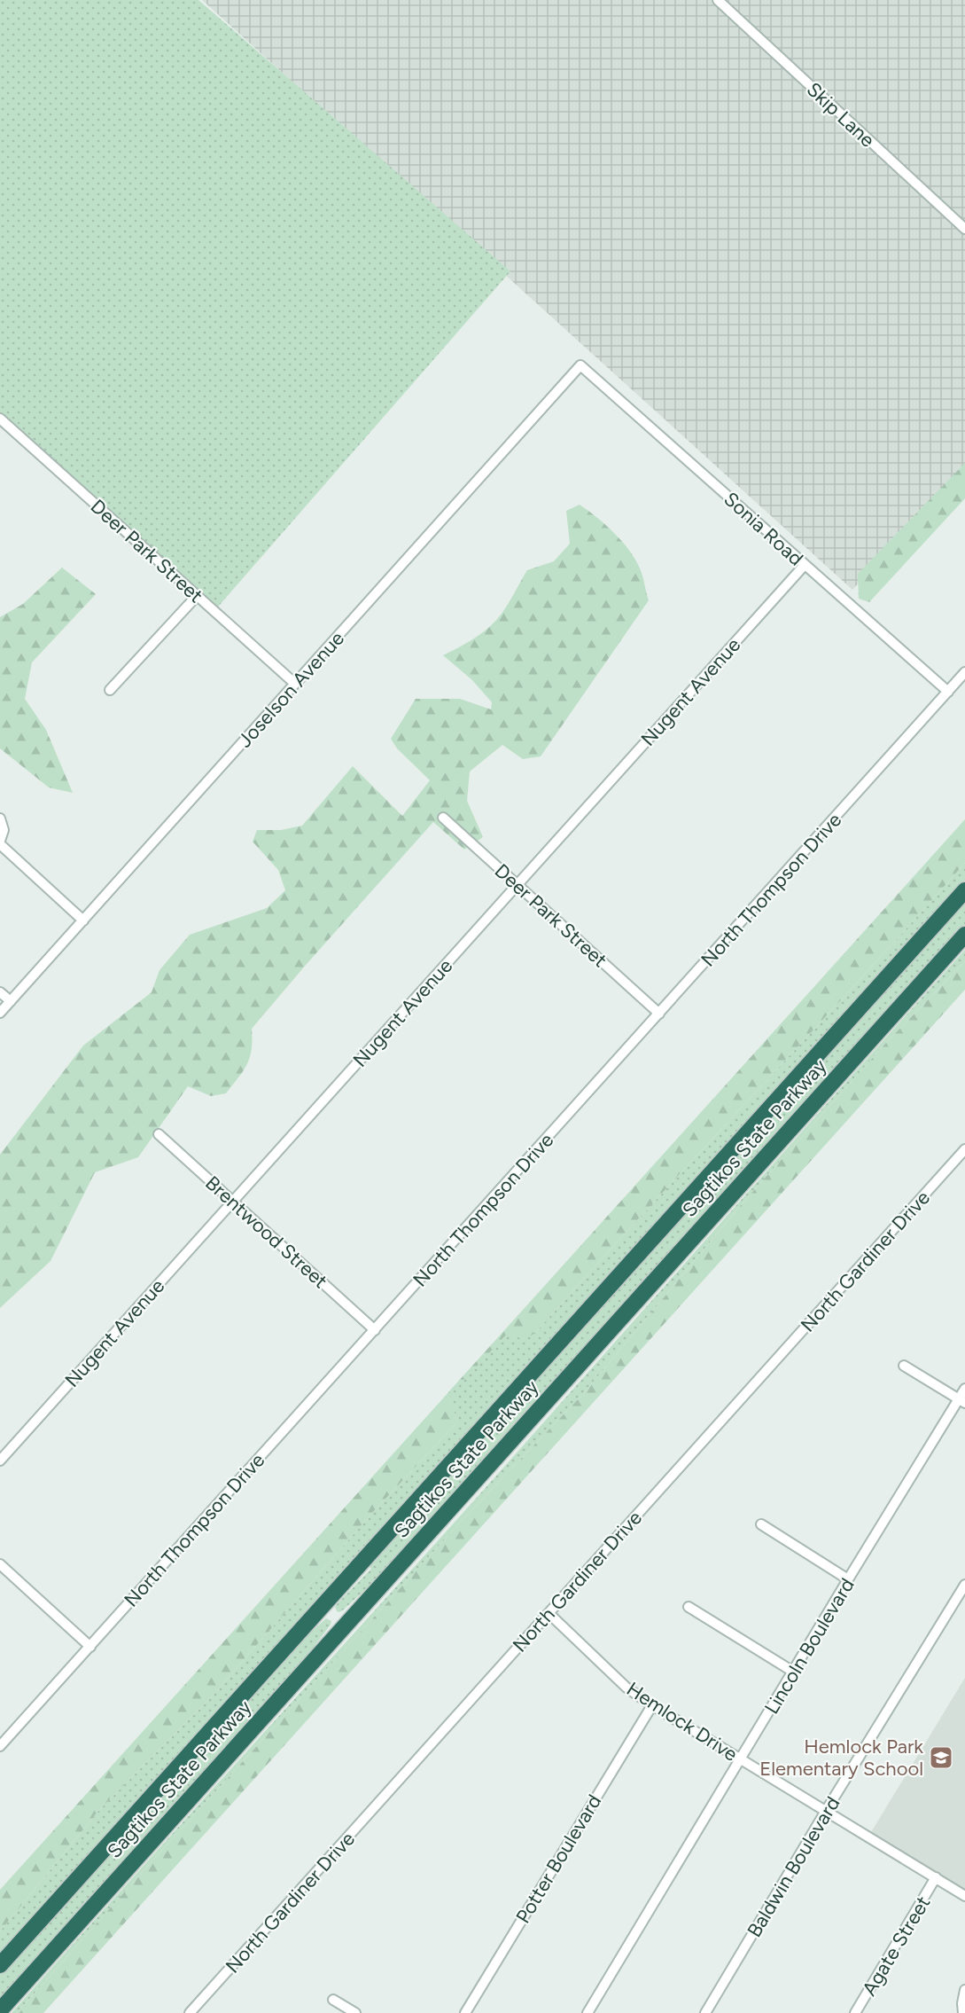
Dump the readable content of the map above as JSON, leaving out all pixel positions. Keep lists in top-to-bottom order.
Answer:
{
  "streets": {
    "highway": ["Sagtikos State Parkway"],
    "street": [
      "Skip Lane",
      "Sonia Road",
      "Deer Park Street",
      "Joselson Avenue",
      "Nugent Avenue",
      "North Thompson Drive",
      "Brentwood Street",
      "North Gardiner Drive",
      "Lincoln Boulevard",
      "Hemlock Drive",
      "Potter Boulevard",
      "Baldwin Boulevard",
      "Agate Street"
    ]
  },
  "crossings": [
    ["Sonia Road", "Joselson Avenue"],
    ["Sonia Road", "Nugent Avenue"],
    ["Sonia Road", "North Thompson Drive"],
    ["Deer Park Street", "Joselson Avenue"],
    ["Deer Park Street", "Nugent Avenue"],
    ["Deer Park Street", "North Thompson Drive"],
    ["Nugent Avenue", "Brentwood Street"],
    ["North Thompson Drive", "Brentwood Street"],
    ["North Gardiner Drive", "Hemlock Drive"],
    ["Lincoln Boulevard", "Hemlock Drive"],
    ["Hemlock Drive", "Potter Boulevard"],
    ["Hemlock Drive", "Baldwin Boulevard"],
    ["Hemlock Drive", "Agate Street"]
  ],
  "places": {
    "school or university": ["Hemlock Park Elementary School"]
  }
}
